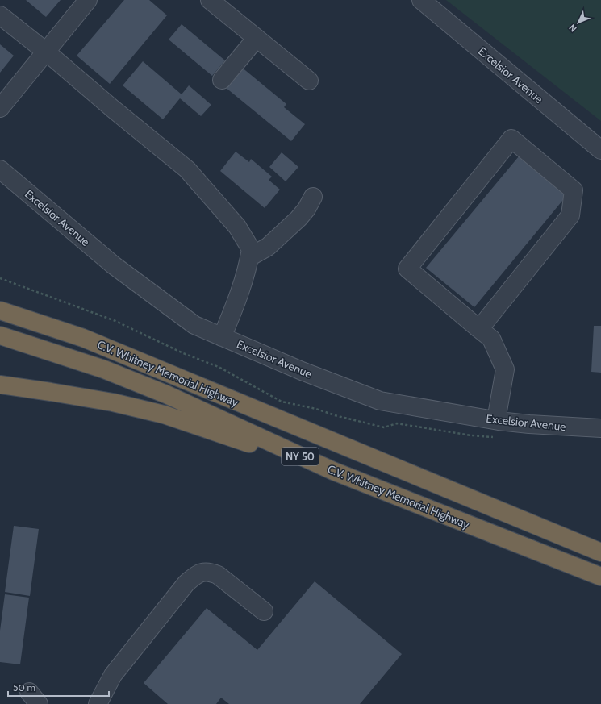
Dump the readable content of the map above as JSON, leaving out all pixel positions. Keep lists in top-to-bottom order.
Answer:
{
  "streets": {
    "highway": ["C.V. Whitney Memorial Highway", "NY 50"],
    "street": ["Excelsior Avenue"]
  },
  "scale_bar": "50 m",
  "north": "bottom left"
}
